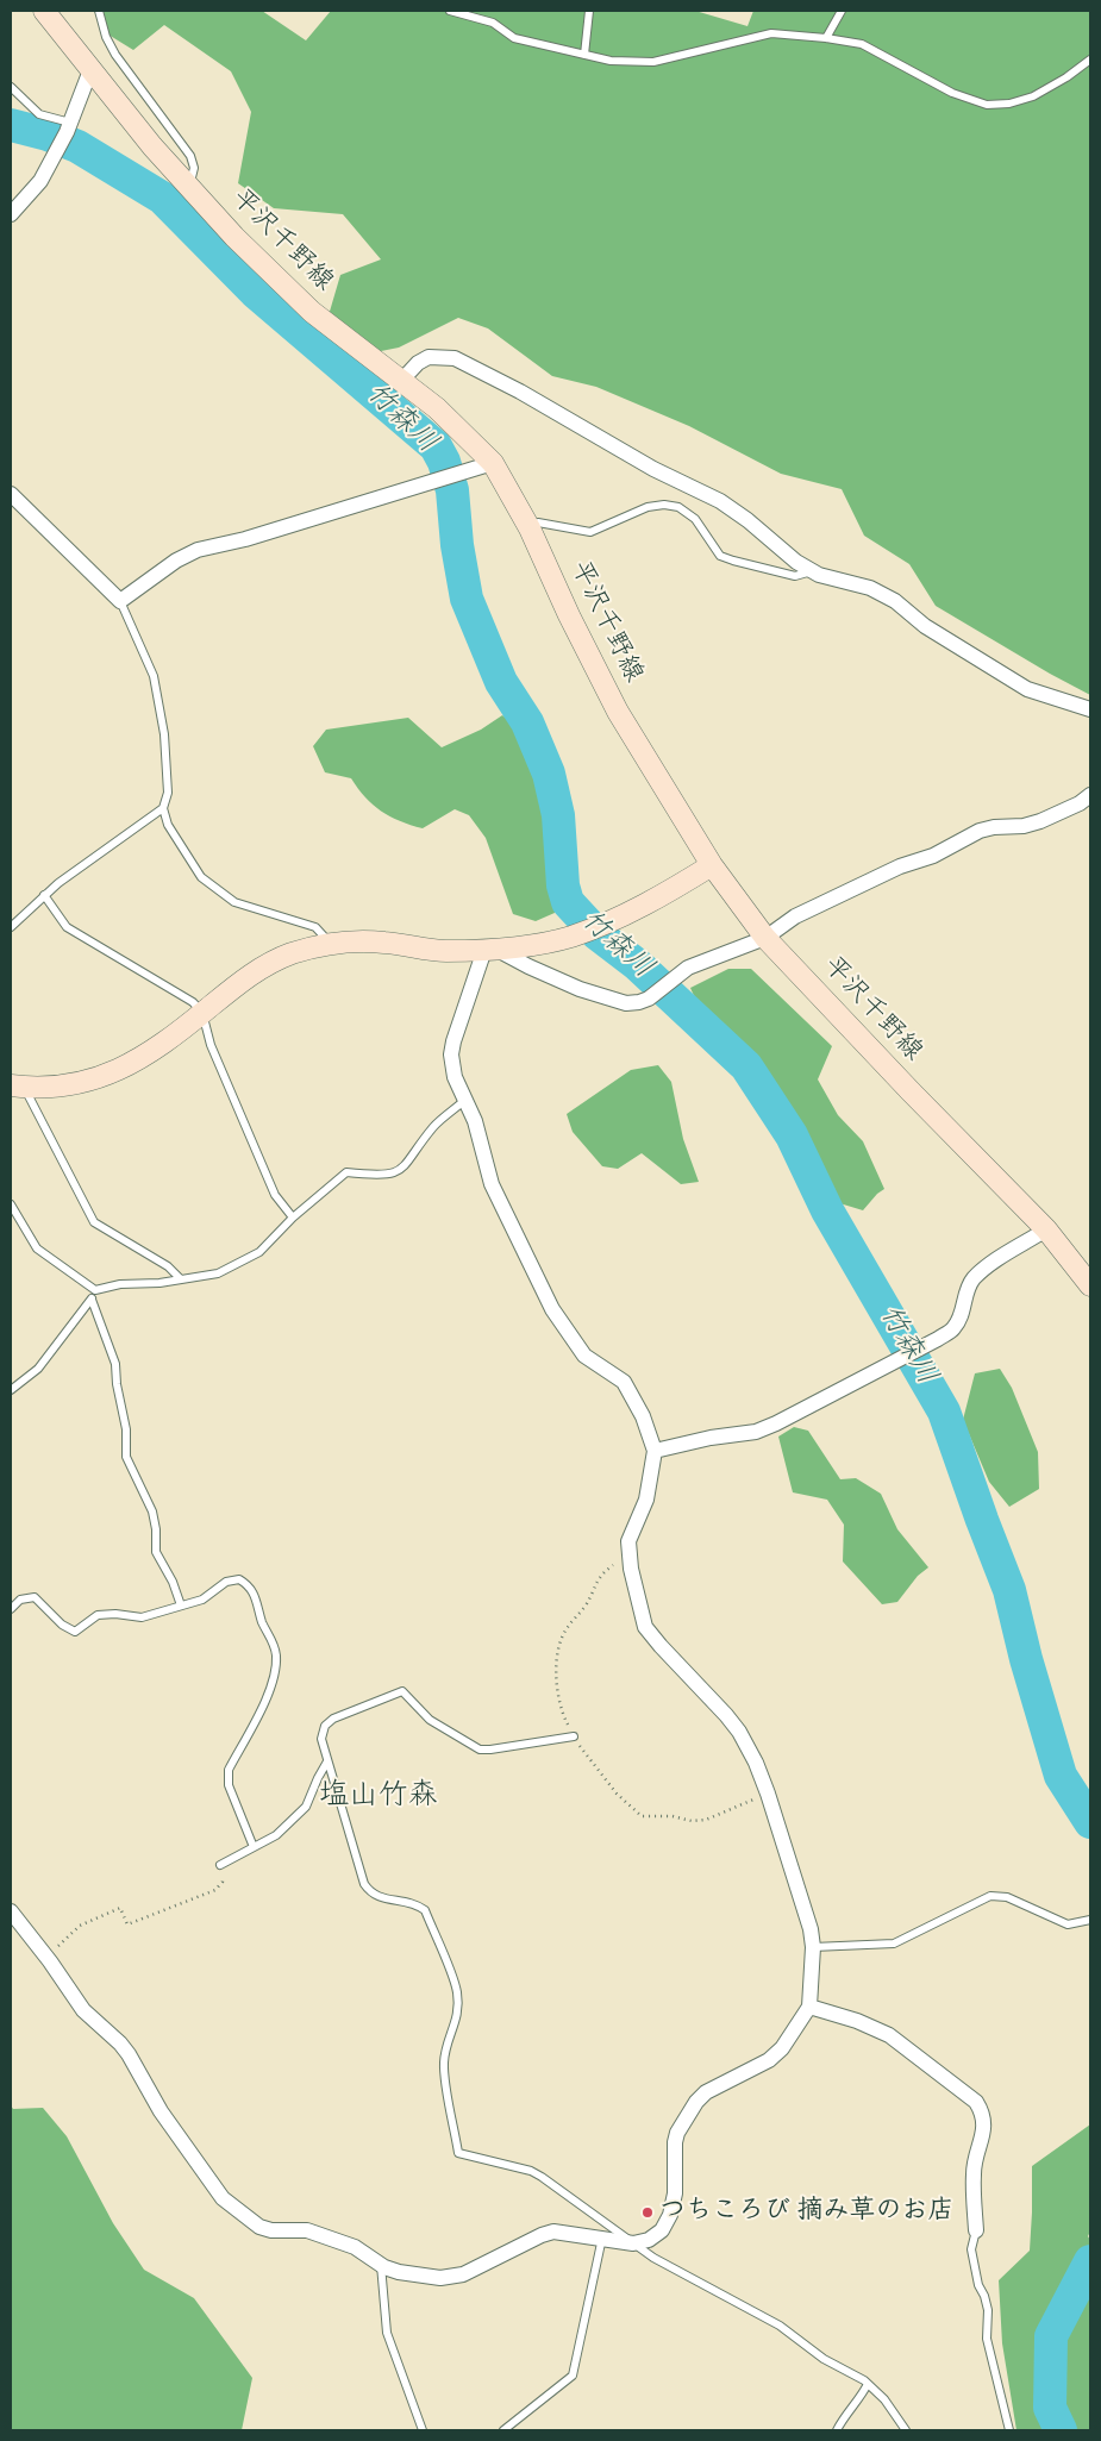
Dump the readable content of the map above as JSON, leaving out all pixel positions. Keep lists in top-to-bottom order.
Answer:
{
  "streets": {
    "main road": ["平沢千野線"]
  },
  "districts": ["塩山竹森"],
  "water": ["竹森川"],
  "places": ["つちころび 摘み草のお店"]
}
